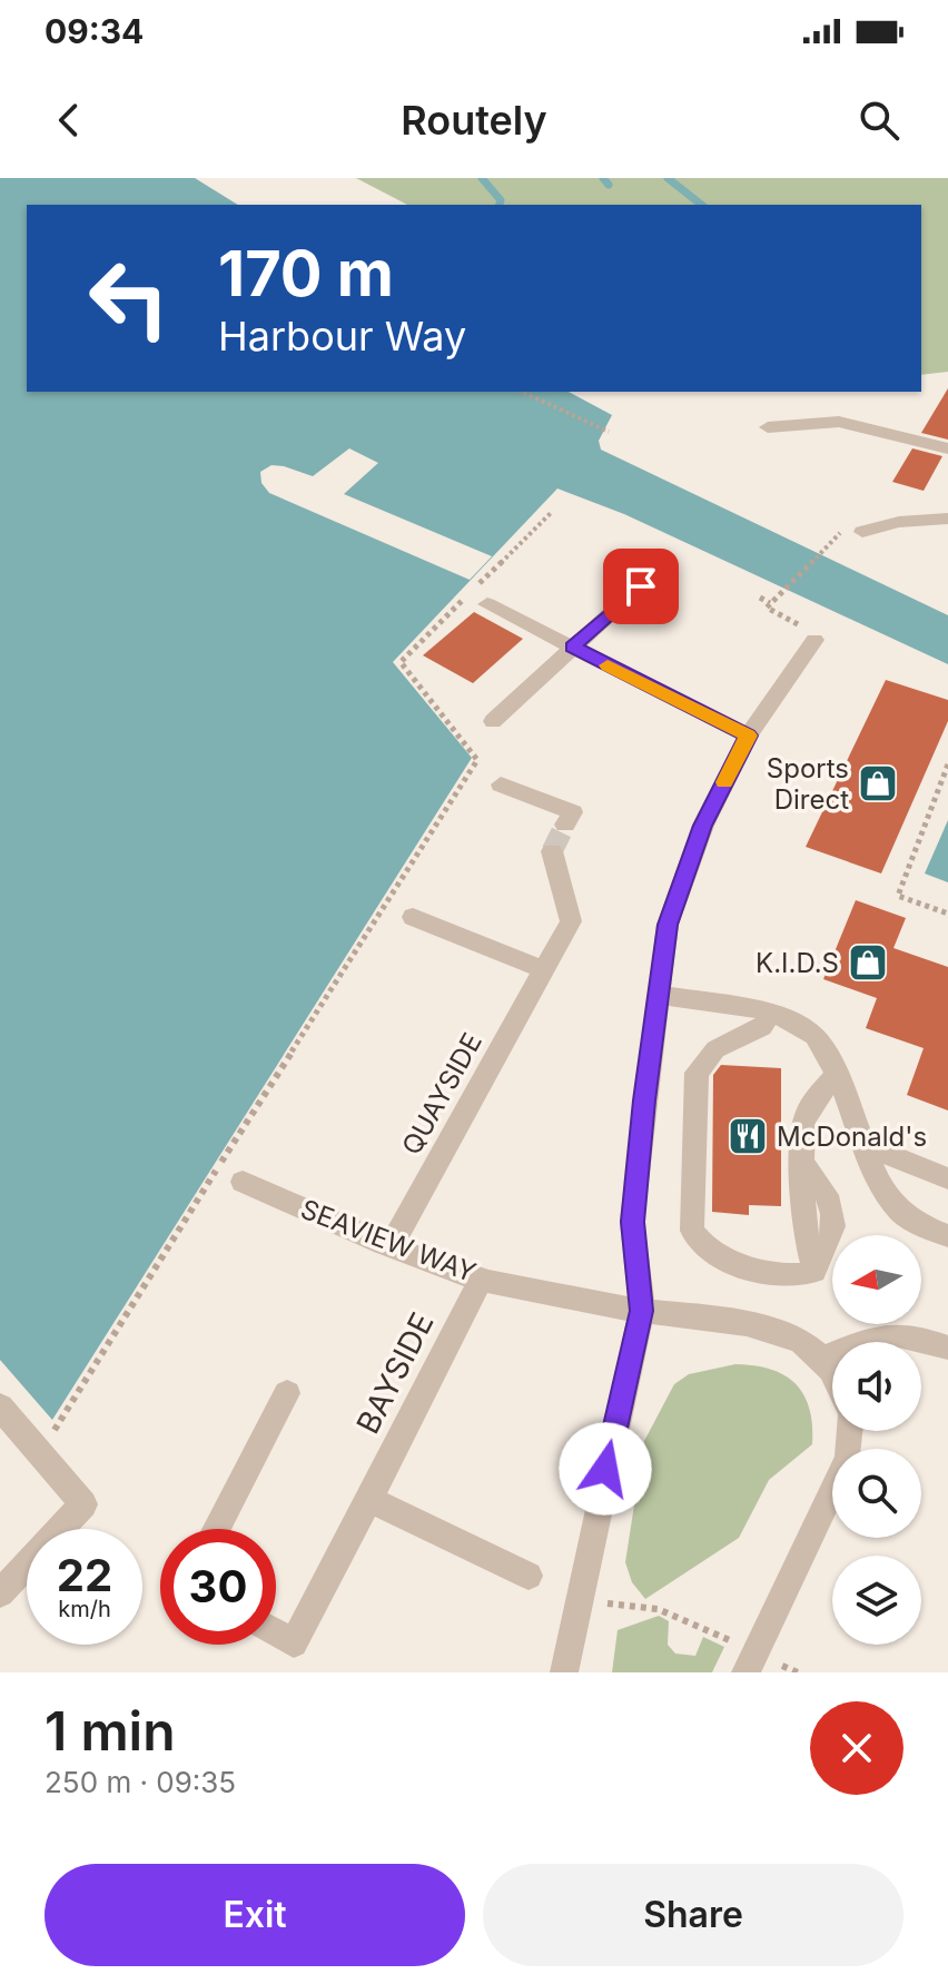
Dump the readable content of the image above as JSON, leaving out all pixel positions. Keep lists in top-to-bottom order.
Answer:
{
  "streets": {
    "street": ["QUAYSIDE", "SEAVIEW WAY", "BAYSIDE"]
  },
  "crossings": [
    ["QUAYSIDE", "SEAVIEW WAY"],
    ["SEAVIEW WAY", "BAYSIDE"]
  ],
  "places": {
    "shop": ["Sports Direct", "K.I.D.S"],
    "restaurant": ["McDonald's"]
  },
  "north": "left",
  "page": {
    "status": "09:34",
    "header": "Routely",
    "turn": ["170 m", "Harbour Way"],
    "speed": "22 km/h",
    "limit": "30",
    "heading": ["1 min", "250 m · 09:35"],
    "buttons": ["Exit", "Share"]
  }
}
